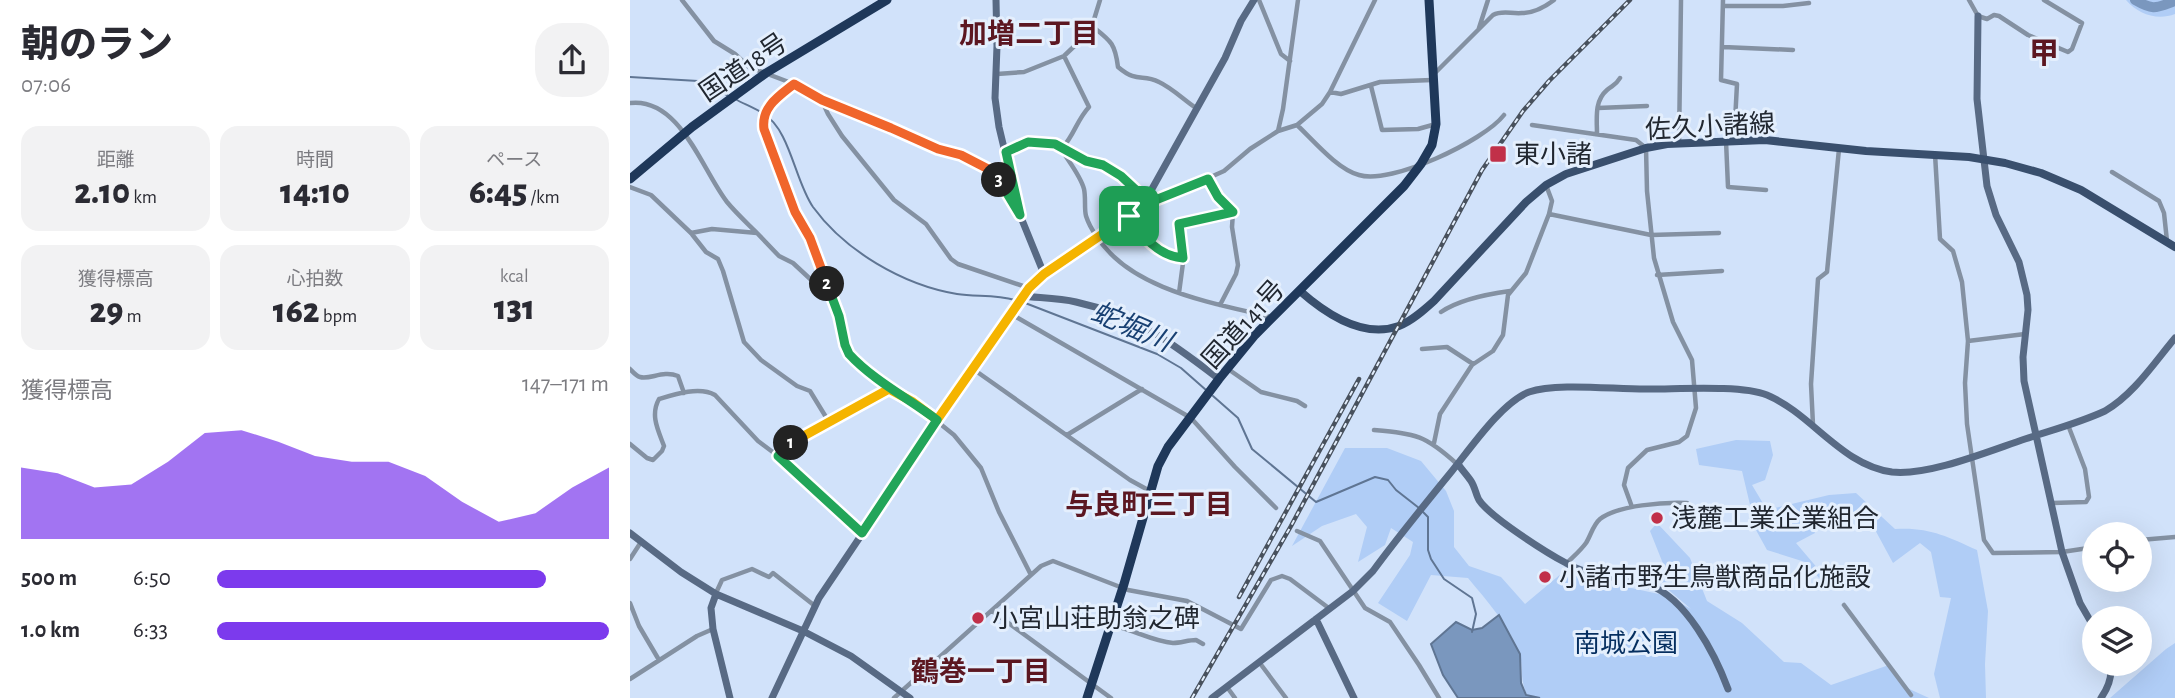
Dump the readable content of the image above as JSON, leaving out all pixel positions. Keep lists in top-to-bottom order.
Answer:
{
  "streets": {
    "highway": ["国道18号", "国道141号"],
    "main road": ["佐久小諸線"]
  },
  "crossings": [
    ["佐久小諸線", "国道141号"]
  ],
  "districts": [
    "加増二丁目",
    "甲",
    "与良町三丁目",
    "鶴巻一丁目"
  ],
  "water": ["蛇堀川"],
  "parks": ["南城公園"],
  "places": {
    "transit": ["東小諸"],
    "other": ["浅麓工業企業組合", "小諸市野生鳥獣商品化施設", "小宮山荘助翁之碑"]
  },
  "page": {
    "heading": ["朝のラン", "07:06"],
    "stats": [
      ["距離", "2.10 km"],
      ["時間", "14:10"],
      ["ペース", "6:45 /km"],
      ["獲得標高", "29 m"],
      ["心拍数", "162 bpm"],
      ["kcal", "131"]
    ],
    "pins": ["3", "2", "1"],
    "chart": ["獲得標高", "147–171 m"],
    "list": [
      {
        "name": "500 m",
        "note": "6:50"
      },
      {
        "name": "1.0 km",
        "note": "6:33"
      }
    ]
  }
}
